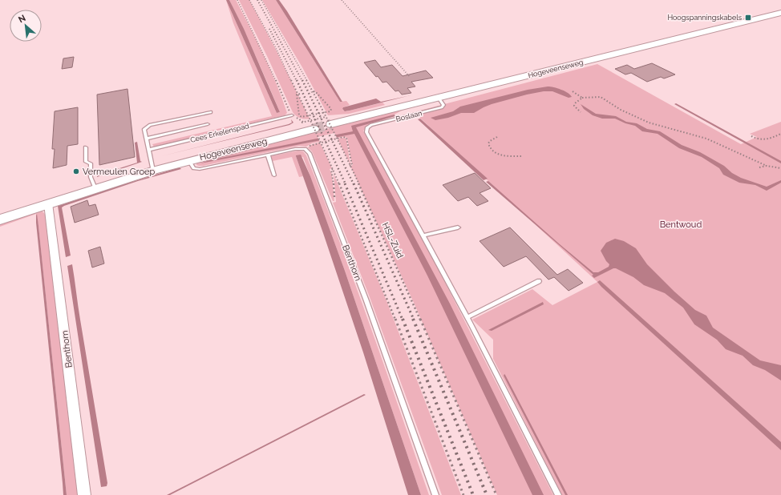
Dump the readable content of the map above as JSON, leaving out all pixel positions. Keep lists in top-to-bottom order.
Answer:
{
  "streets": {
    "main road": ["Hogeveenseweg"],
    "street": ["Benthorn"],
    "lane": ["Boslaan", "Cees Erkelenspad"],
    "path": ["HSL-Zuid"]
  },
  "crossings": [
    ["Hogeveenseweg", "Boslaan"],
    ["Hogeveenseweg", "Benthorn"]
  ],
  "parks": ["Bentwoud"],
  "places": {
    "transit": ["Hoogspanningskabels"],
    "other": ["Vermeulen Groep"]
  },
  "north": "top left"
}
